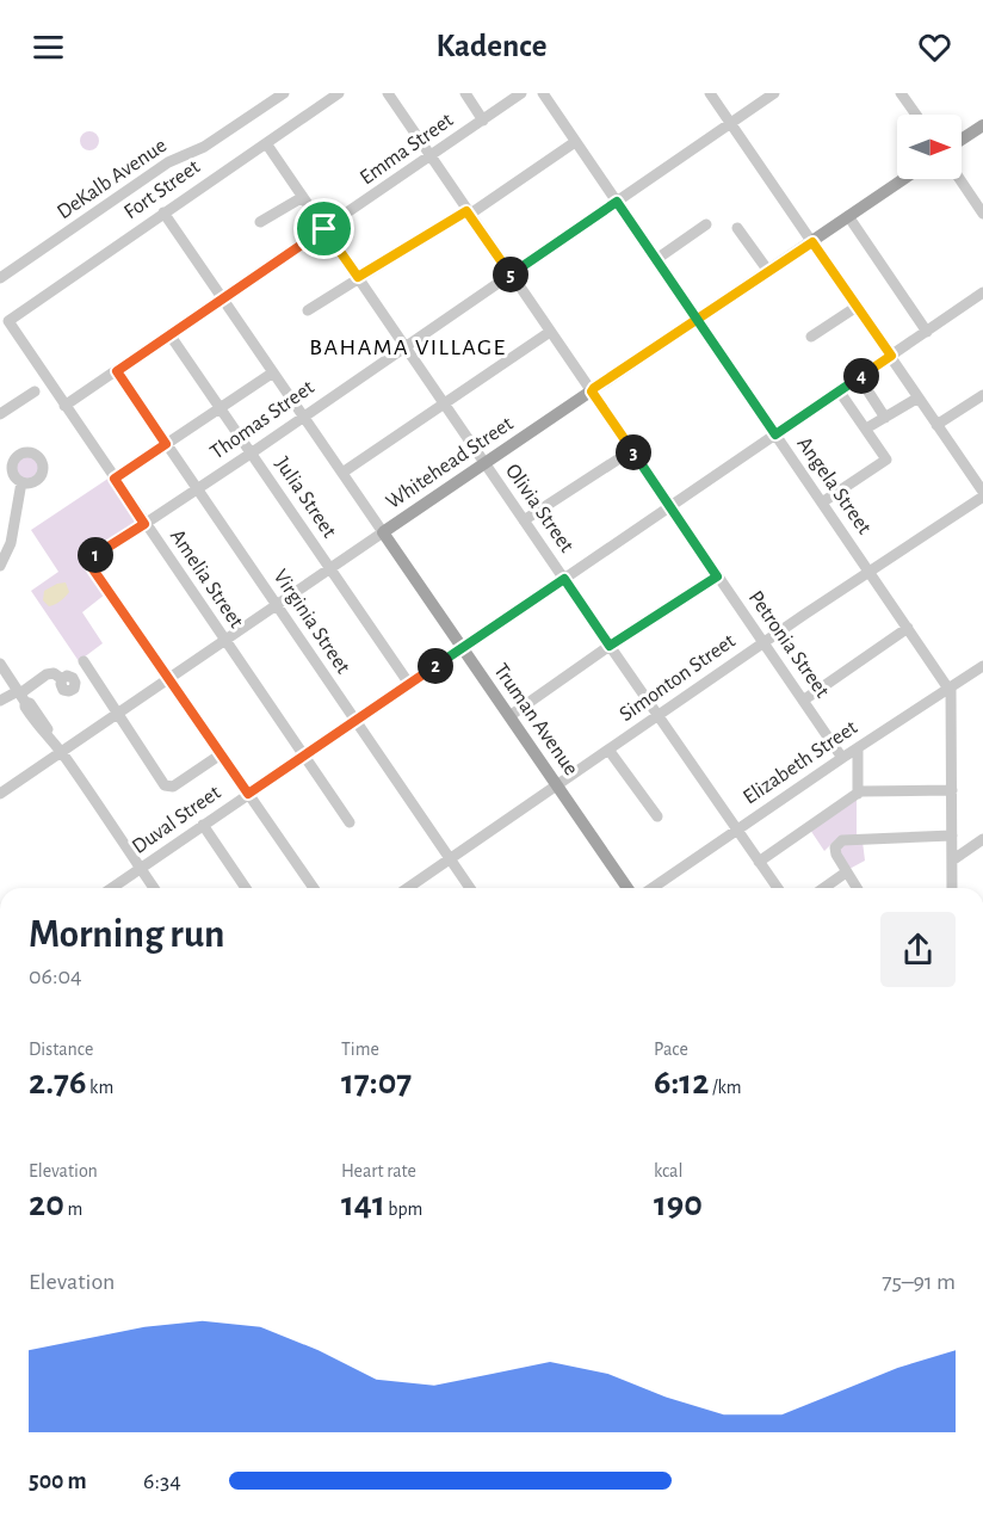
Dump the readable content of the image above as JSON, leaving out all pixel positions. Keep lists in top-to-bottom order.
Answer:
{
  "streets": {
    "main road": ["Whitehead Street", "Truman Avenue"],
    "street": [
      "Emma Street",
      "DeKalb Avenue",
      "Fort Street",
      "Thomas Street",
      "Angela Street",
      "Julia Street",
      "Olivia Street",
      "Amelia Street",
      "Virginia Street",
      "Petronia Street",
      "Simonton Street",
      "Elizabeth Street",
      "Duval Street"
    ]
  },
  "crossings": [
    ["Emma Street", "Julia Street"],
    ["Emma Street", "Olivia Street"],
    ["Emma Street", "Amelia Street"],
    ["Emma Street", "Virginia Street"],
    ["Emma Street", "Petronia Street"],
    ["Emma Street", "Truman Avenue"],
    ["Fort Street", "Olivia Street"],
    ["Fort Street", "Amelia Street"],
    ["Fort Street", "Truman Avenue"],
    ["Thomas Street", "Whitehead Street"],
    ["Thomas Street", "Angela Street"],
    ["Thomas Street", "Julia Street"],
    ["Thomas Street", "Olivia Street"],
    ["Thomas Street", "Amelia Street"],
    ["Thomas Street", "Virginia Street"],
    ["Thomas Street", "Petronia Street"],
    ["Thomas Street", "Truman Avenue"],
    ["Whitehead Street", "Angela Street"],
    ["Whitehead Street", "Julia Street"],
    ["Whitehead Street", "Olivia Street"],
    ["Whitehead Street", "Amelia Street"],
    ["Whitehead Street", "Virginia Street"],
    ["Whitehead Street", "Petronia Street"],
    ["Whitehead Street", "Truman Avenue"],
    ["Angela Street", "Simonton Street"],
    ["Angela Street", "Elizabeth Street"],
    ["Angela Street", "Duval Street"],
    ["Julia Street", "Duval Street"],
    ["Olivia Street", "Simonton Street"],
    ["Olivia Street", "Elizabeth Street"],
    ["Olivia Street", "Duval Street"],
    ["Amelia Street", "Duval Street"],
    ["Virginia Street", "Simonton Street"],
    ["Virginia Street", "Duval Street"],
    ["Petronia Street", "Simonton Street"],
    ["Petronia Street", "Elizabeth Street"],
    ["Petronia Street", "Duval Street"],
    ["Simonton Street", "Truman Avenue"],
    ["Truman Avenue", "Duval Street"]
  ],
  "districts": ["BAHAMA VILLAGE"],
  "north": "right",
  "page": {
    "header": "Kadence",
    "pins": [
      "5",
      "4",
      "3",
      "1",
      "2"
    ],
    "heading": ["Morning run", "06:04"],
    "stats": [
      ["Distance", "2.76 km"],
      ["Time", "17:07"],
      ["Pace", "6:12 /km"],
      ["Elevation", "20 m"],
      ["Heart rate", "141 bpm"],
      ["kcal", "190"]
    ],
    "chart": ["Elevation", "75–91 m"],
    "list": [
      {
        "name": "500 m",
        "note": "6:34"
      }
    ]
  }
}
